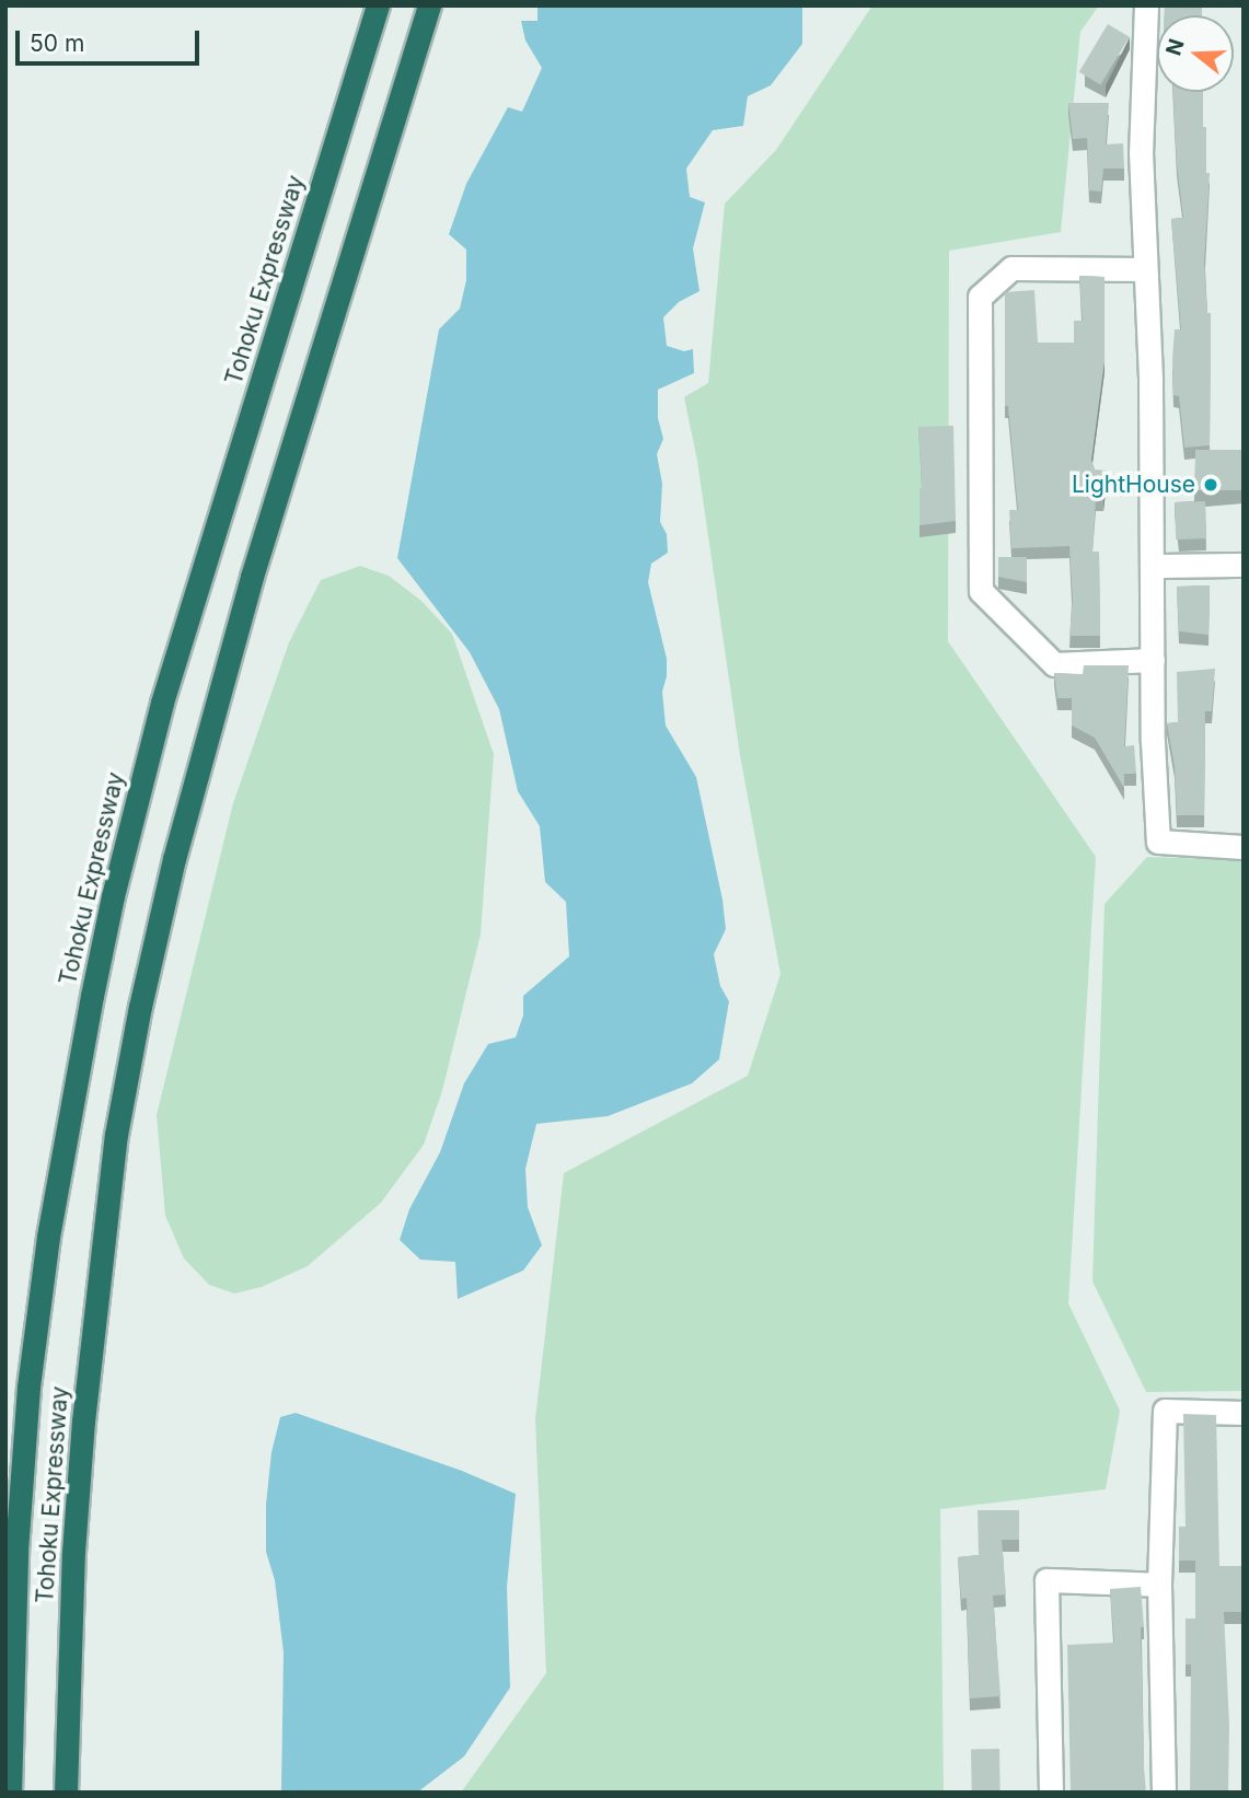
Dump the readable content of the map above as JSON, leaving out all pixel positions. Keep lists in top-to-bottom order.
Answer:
{
  "streets": {
    "highway": ["Tohoku Expressway"]
  },
  "places": ["LightHouse"],
  "scale_bar": "50 m",
  "north": "left"
}
